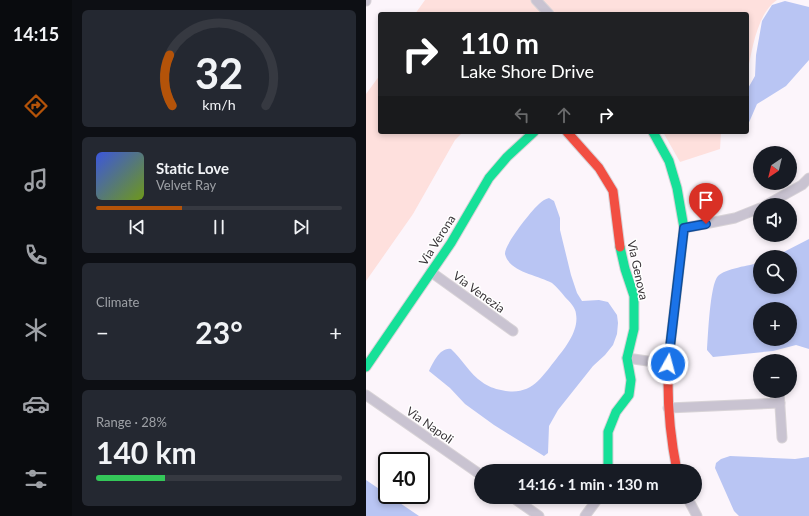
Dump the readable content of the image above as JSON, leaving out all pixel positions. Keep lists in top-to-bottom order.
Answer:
{
  "streets": {
    "street": [
      "Via Verona",
      "Via Genova",
      "Via Venezia",
      "Via Napoli"
    ]
  },
  "crossings": [
    ["Via Verona", "Via Venezia"]
  ],
  "north": "bottom left",
  "page": {
    "tabs": "14:15",
    "turn": ["110 m", "Lake Shore Drive"],
    "map_buttons": ["+", "−"],
    "song": ["Static Love", "Velvet Ray"],
    "tile": [
      "Climate",
      ["Range · 28%", "140 km"]
    ],
    "heat": ["−", "23°", "+"],
    "limit": "40",
    "trip": "14:16 · 1 min · 130 m",
    "gauge": ["32", "km/h"]
  }
}
